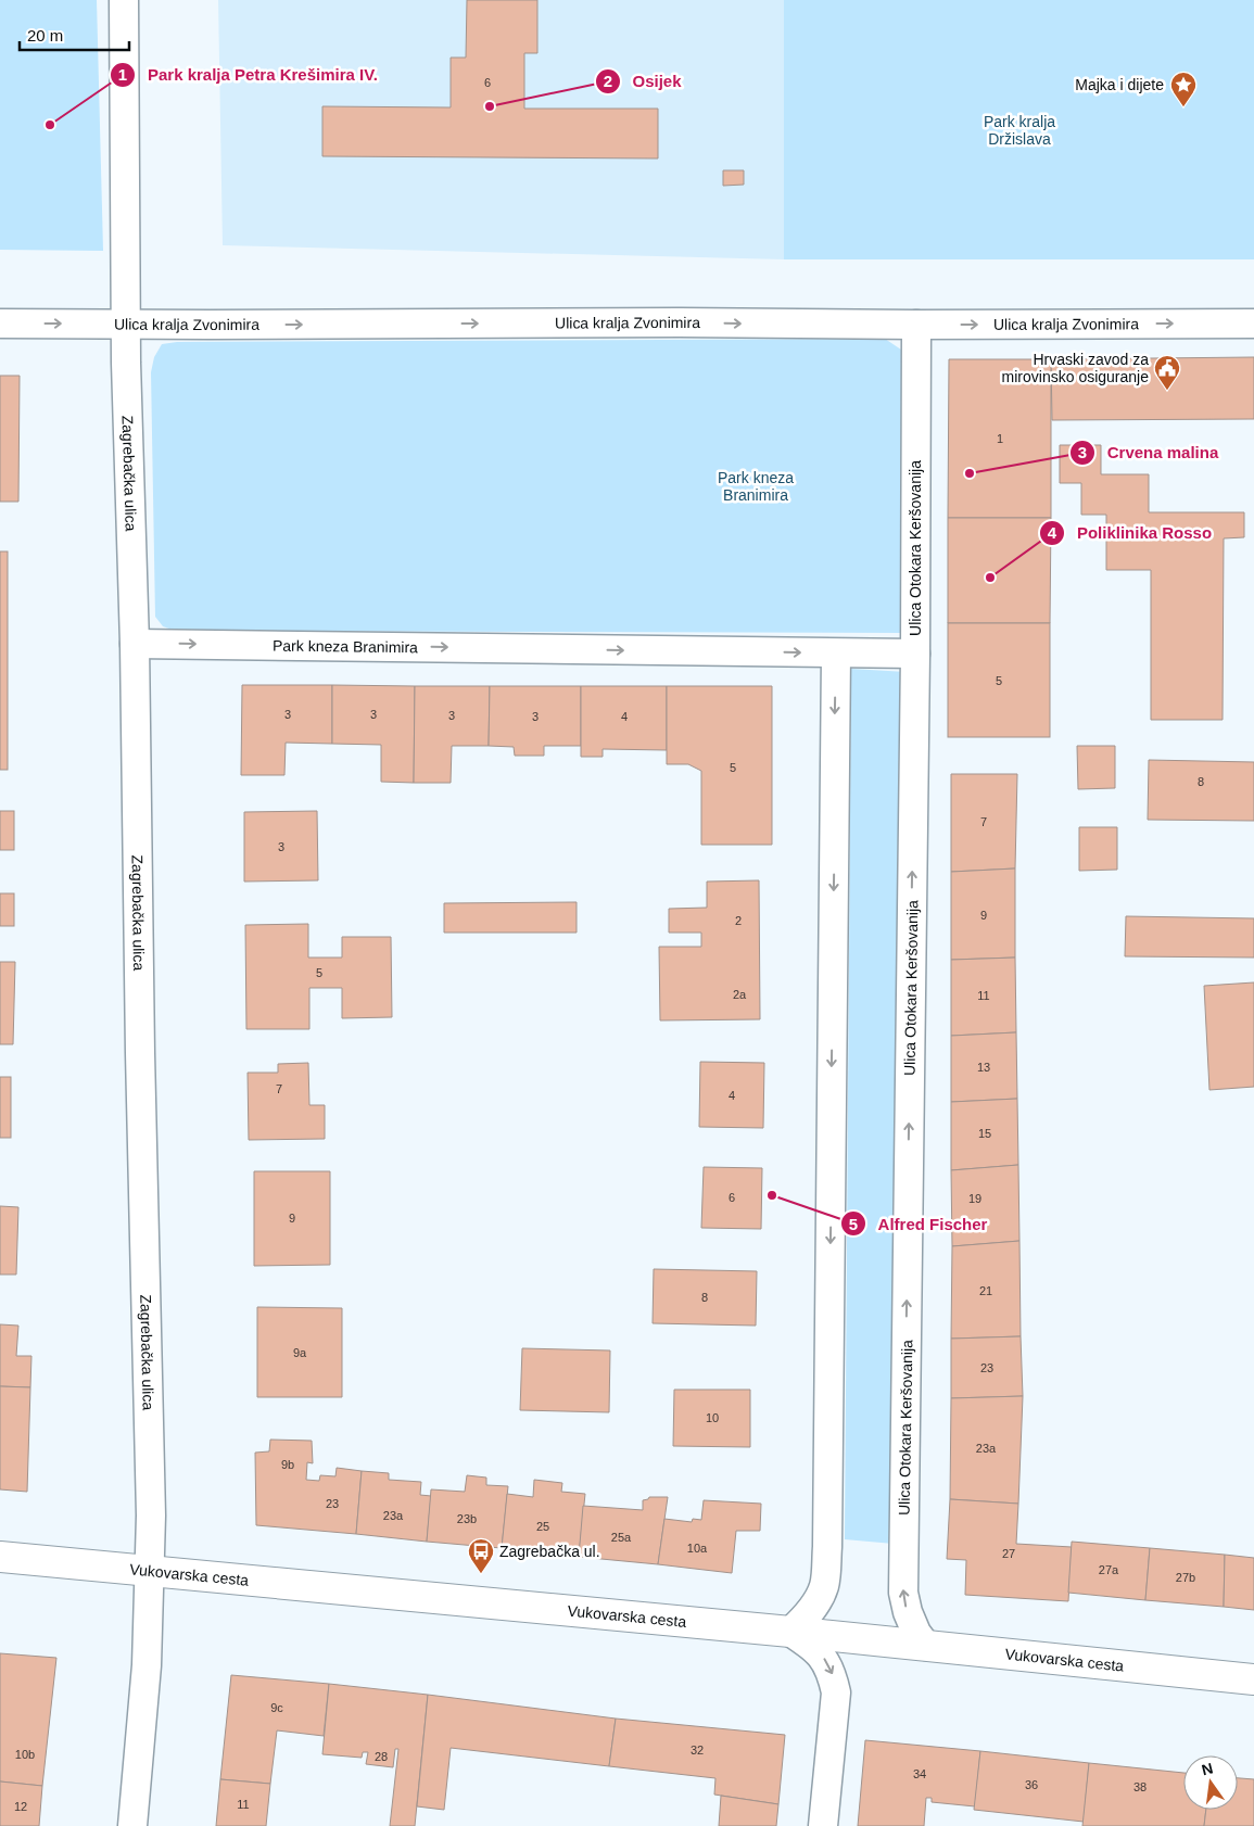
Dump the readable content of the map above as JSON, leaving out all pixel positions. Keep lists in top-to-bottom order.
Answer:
{
  "streets": {
    "main road": ["Vukovarska cesta"],
    "street": [
      "Ulica kralja Zvonimira",
      "Zagrebačka ulica",
      "Ulica Otokara Keršovanija",
      "Park kneza Branimira"
    ]
  },
  "crossings": [
    ["Ulica kralja Zvonimira", "Zagrebačka ulica"],
    ["Ulica kralja Zvonimira", "Ulica Otokara Keršovanija"],
    ["Zagrebačka ulica", "Park kneza Branimira"],
    ["Zagrebačka ulica", "Vukovarska cesta"],
    ["Ulica Otokara Keršovanija", "Park kneza Branimira"],
    ["Ulica Otokara Keršovanija", "Vukovarska cesta"]
  ],
  "one_way": ["Ulica kralja Zvonimira", "Park kneza Branimira"],
  "parks": ["Park kralja Držislava", "Park kneza Branimira"],
  "places": {
    "other": [
      "Osijek",
      "Park kralja Petra Krešimira IV.",
      "Crvena malina",
      "Poliklinika Rosso",
      "Alfred Fischer"
    ],
    "place": ["Majka i dijete"],
    "public building": ["Hrvaski zavod za mirovinsko osiguranje"],
    "bus stop": ["Zagrebačka ul."]
  },
  "house_numbers": [
    "6",
    "1",
    "5",
    "3",
    "3",
    "3",
    "3",
    "4",
    "5",
    "8",
    "7",
    "3",
    "9",
    "2",
    "5",
    "2a",
    "11",
    "13",
    "7",
    "4",
    "15",
    "6",
    "19",
    "9",
    "21",
    "8",
    "9a",
    "23",
    "10",
    "23a",
    "9b",
    "23",
    "23a",
    "23b",
    "25",
    "25a",
    "10a",
    "27",
    "27a",
    "27b",
    "9c",
    "32",
    "10b",
    "28",
    "34",
    "36",
    "38",
    "11",
    "12"
  ],
  "scale_bar": "20 m",
  "north": "top"
}
